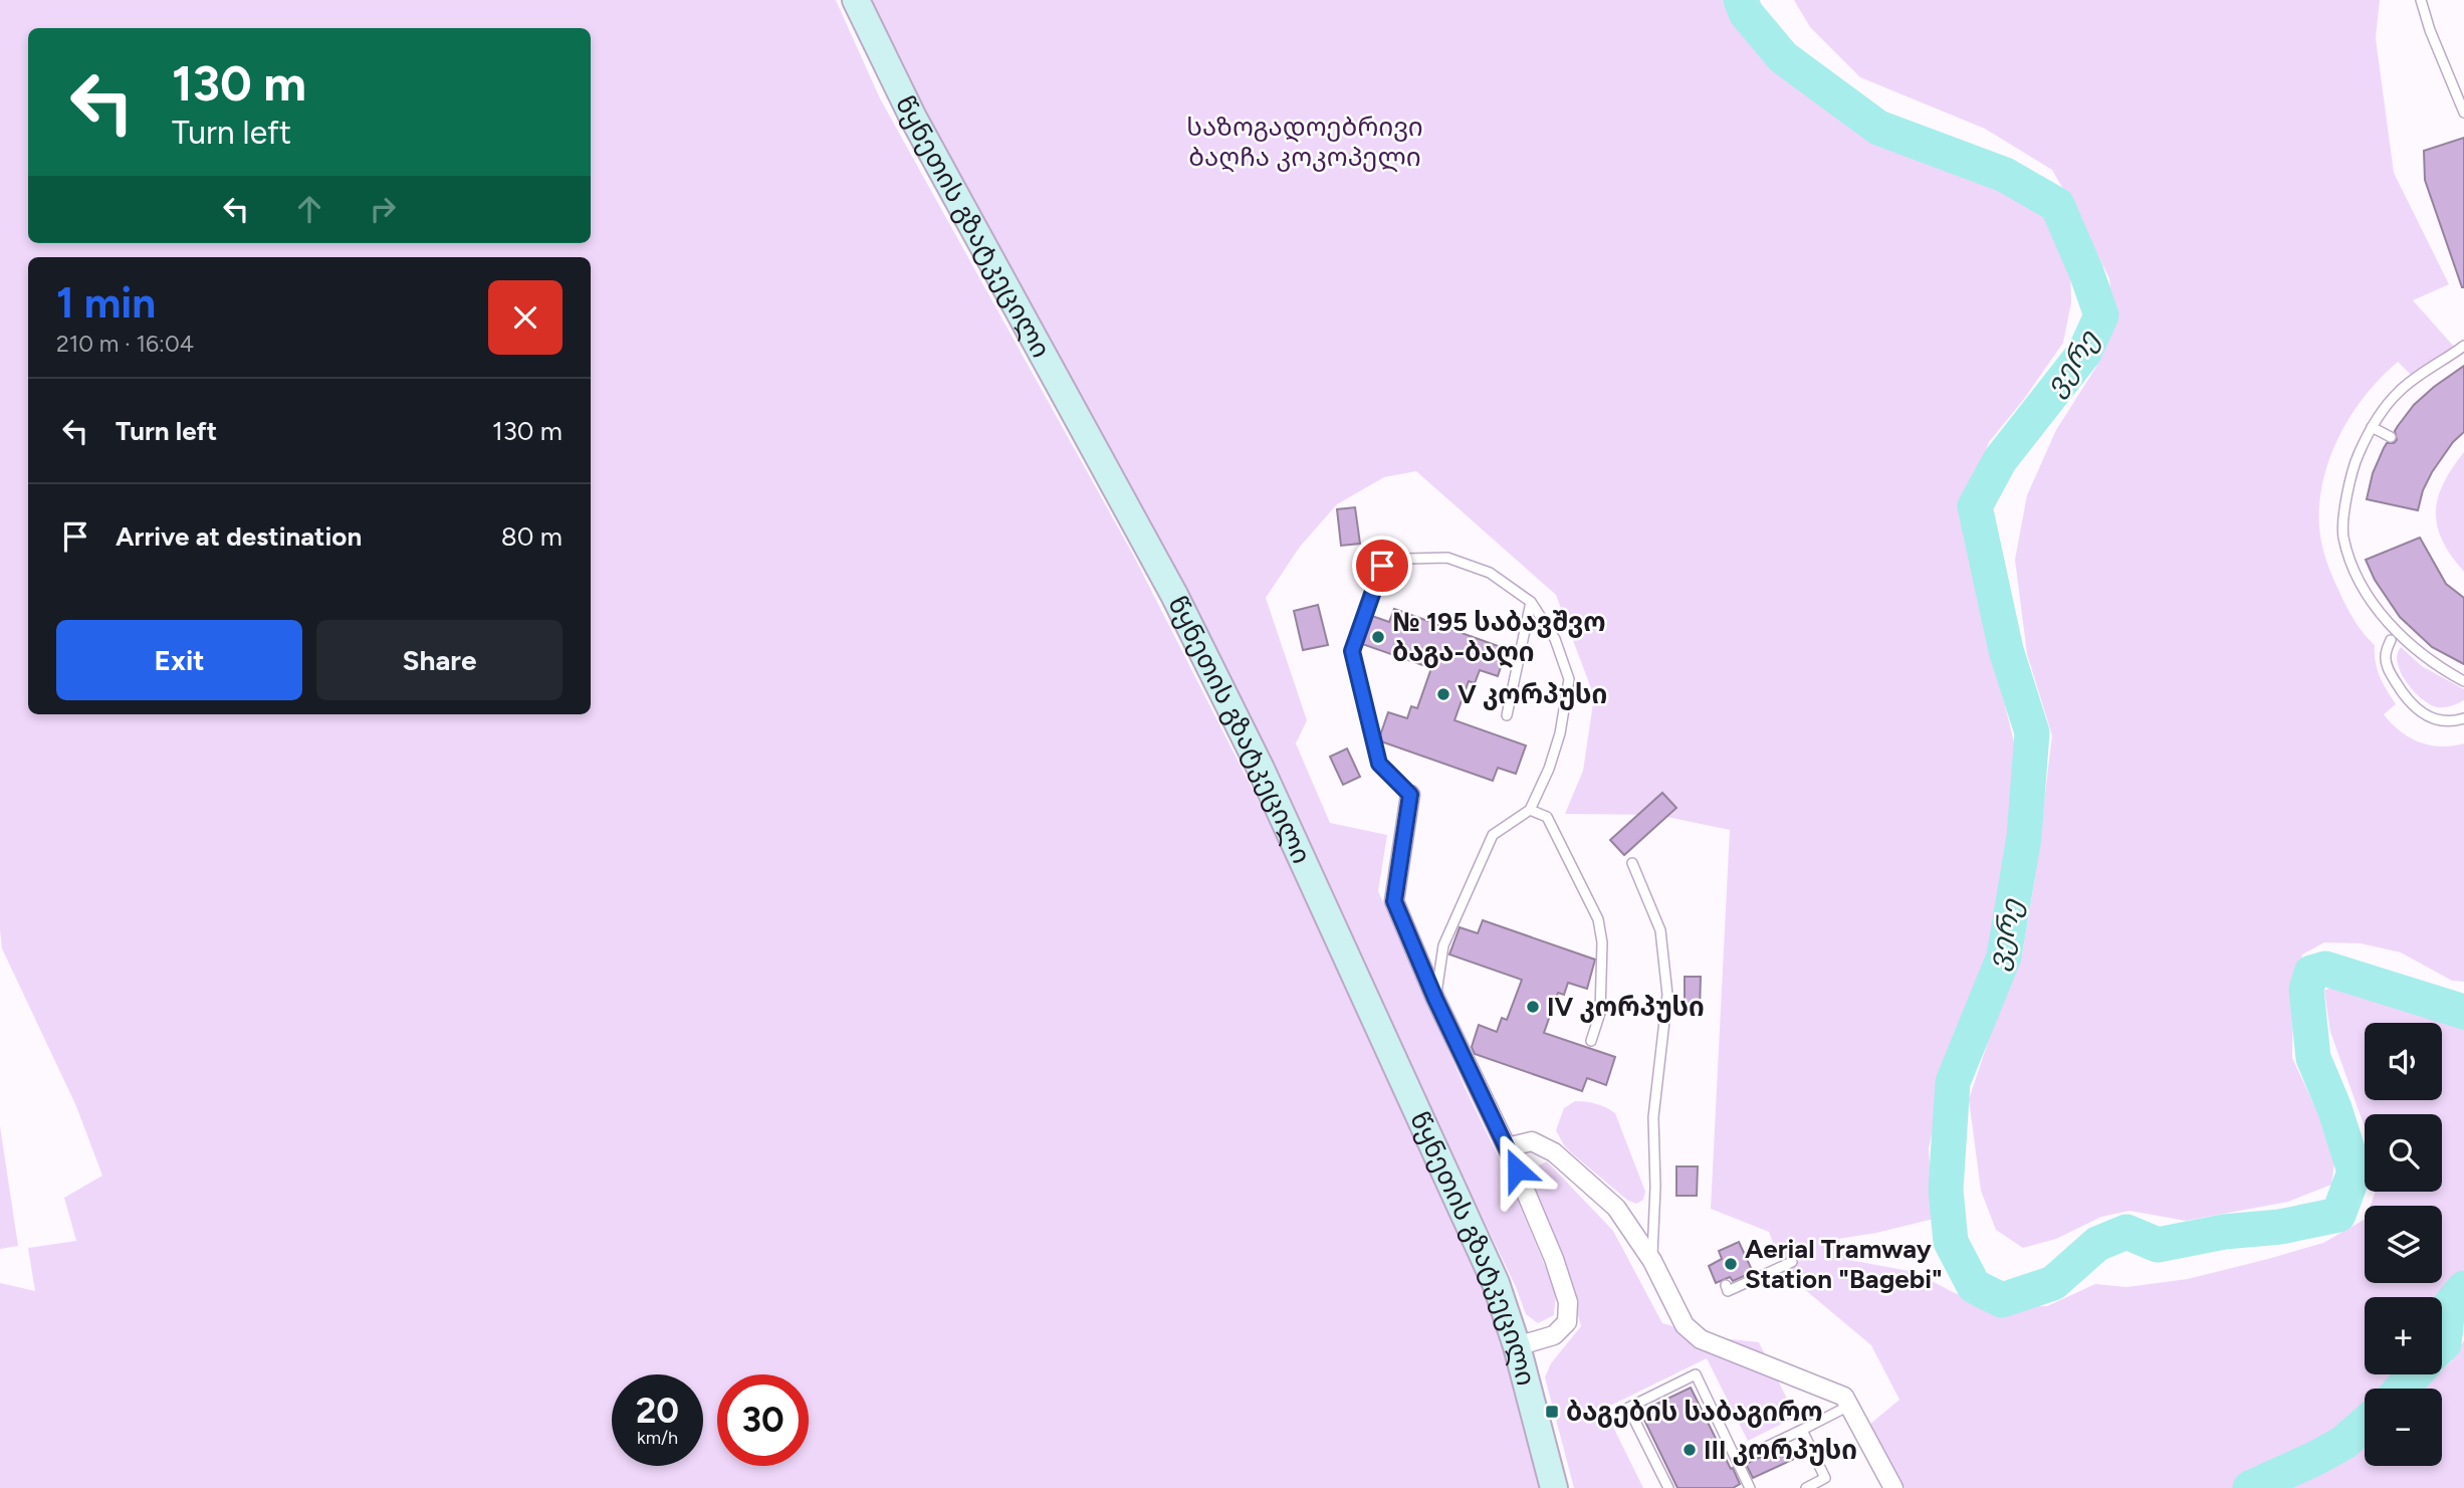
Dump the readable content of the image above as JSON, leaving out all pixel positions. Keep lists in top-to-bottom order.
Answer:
{
  "streets": {
    "main road": ["წყნეთის გზატკეცილი"]
  },
  "water": ["ვერე"],
  "parks": ["საზოგადოებრივი ბაღჩა კოკოპელი"],
  "places": {
    "other": [
      "№ 195 საბავშვო ბაგა-ბაღი",
      "V კორპუსი",
      "IV კორპუსი",
      "Aerial Tramway Station \"Bagebi\"",
      "III კორპუსი"
    ],
    "transit": ["ბაგების საბაგირო"]
  },
  "page": {
    "turn": ["130 m", "Turn left"],
    "heading": ["1 min", "210 m · 16:04"],
    "list": [
      {
        "name": "Turn left",
        "value": "130 m"
      },
      {
        "name": "Arrive at destination",
        "value": "80 m"
      }
    ],
    "buttons": ["Exit", "Share"],
    "map_buttons": ["+", "−"],
    "speed": "20 km/h",
    "limit": "30"
  }
}
